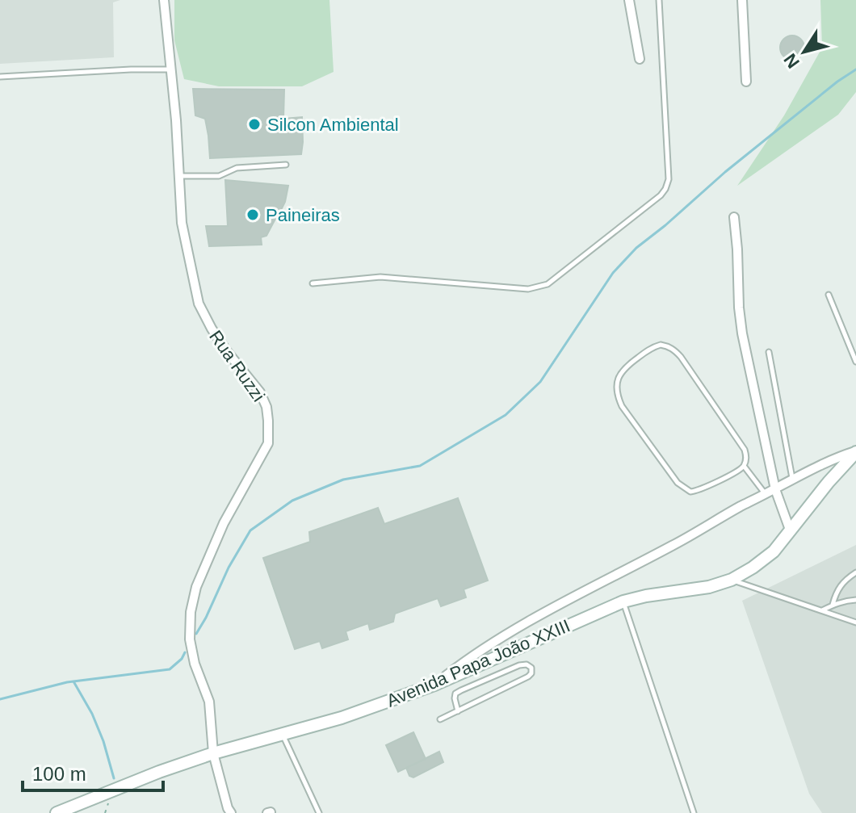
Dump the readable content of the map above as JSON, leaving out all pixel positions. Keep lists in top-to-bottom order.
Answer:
{
  "streets": {
    "street": ["Rua Ruzzi", "Avenida Papa João XXIII"]
  },
  "crossings": [
    ["Rua Ruzzi", "Avenida Papa João XXIII"]
  ],
  "places": ["Silcon Ambiental", "Paineiras"],
  "scale_bar": "100 m",
  "north": "bottom left"
}
